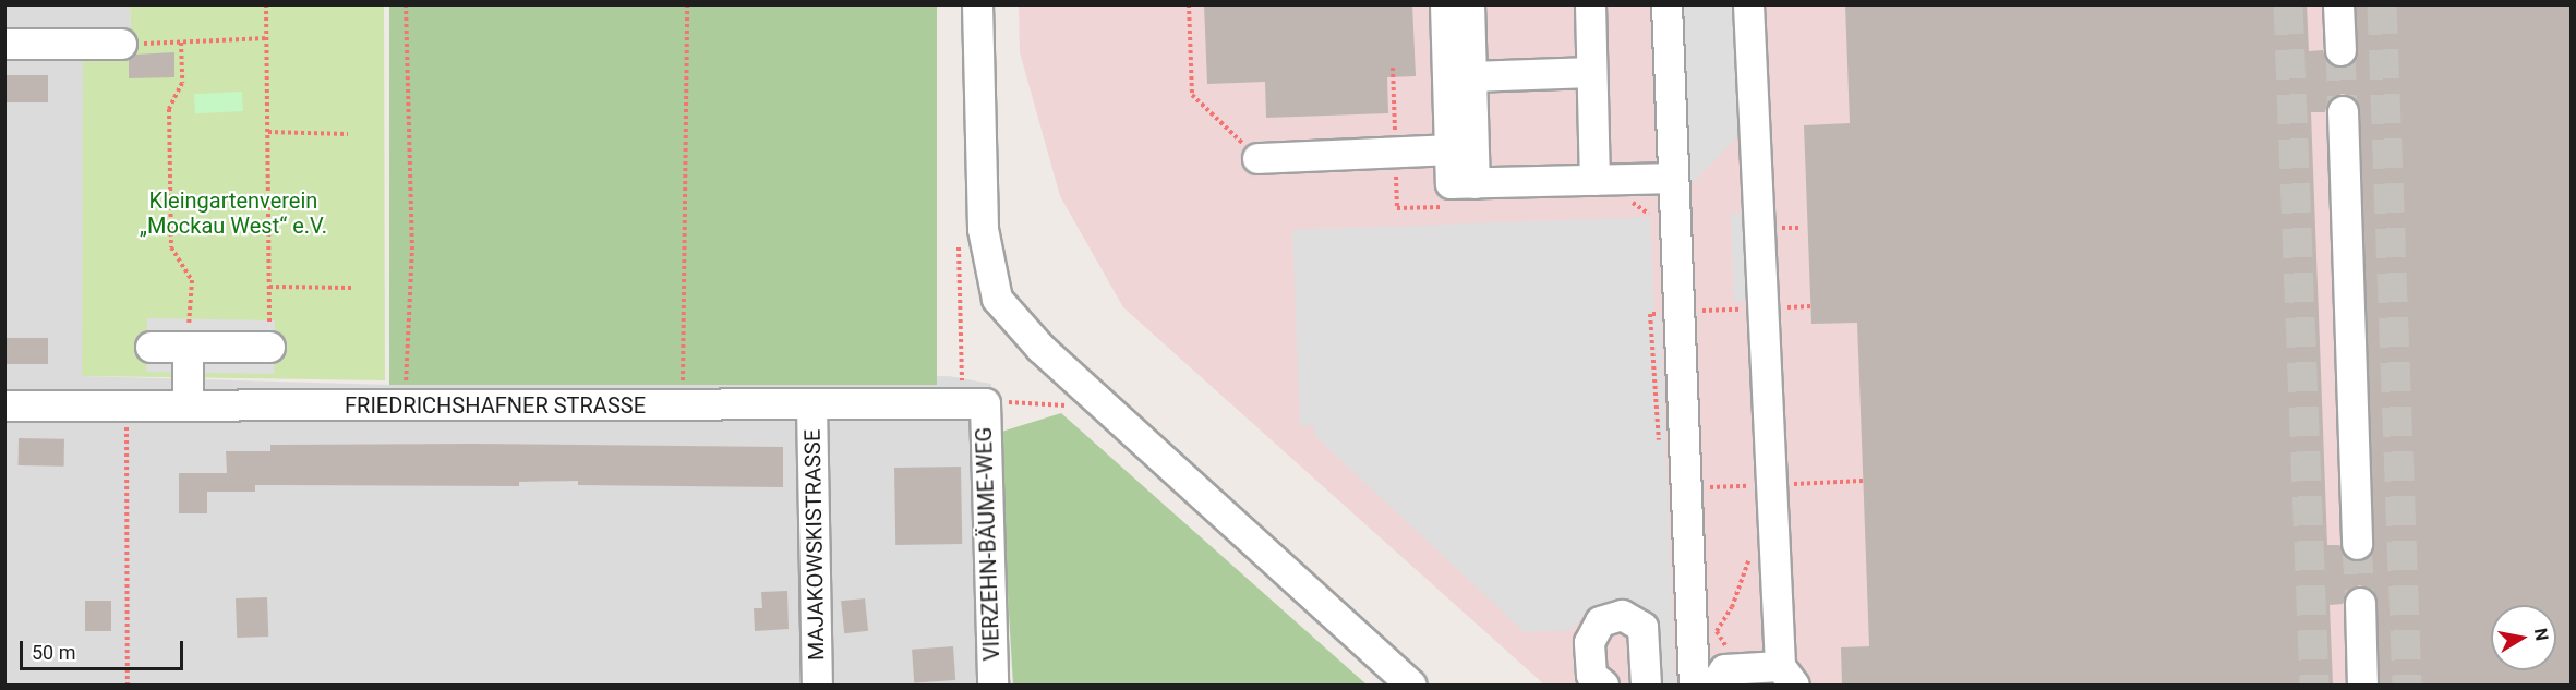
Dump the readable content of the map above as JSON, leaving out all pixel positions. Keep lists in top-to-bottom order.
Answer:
{
  "streets": {
    "street": ["FRIEDRICHSHAFNER STRASSE", "VIERZEHN-BÄUME-WEG", "MAJAKOWSKISTRASSE"]
  },
  "crossings": [
    ["FRIEDRICHSHAFNER STRASSE", "VIERZEHN-BÄUME-WEG"],
    ["FRIEDRICHSHAFNER STRASSE", "MAJAKOWSKISTRASSE"]
  ],
  "parks": ["Kleingartenverein „Mockau West“ e.V."],
  "scale_bar": "50 m",
  "north": "right"
}
